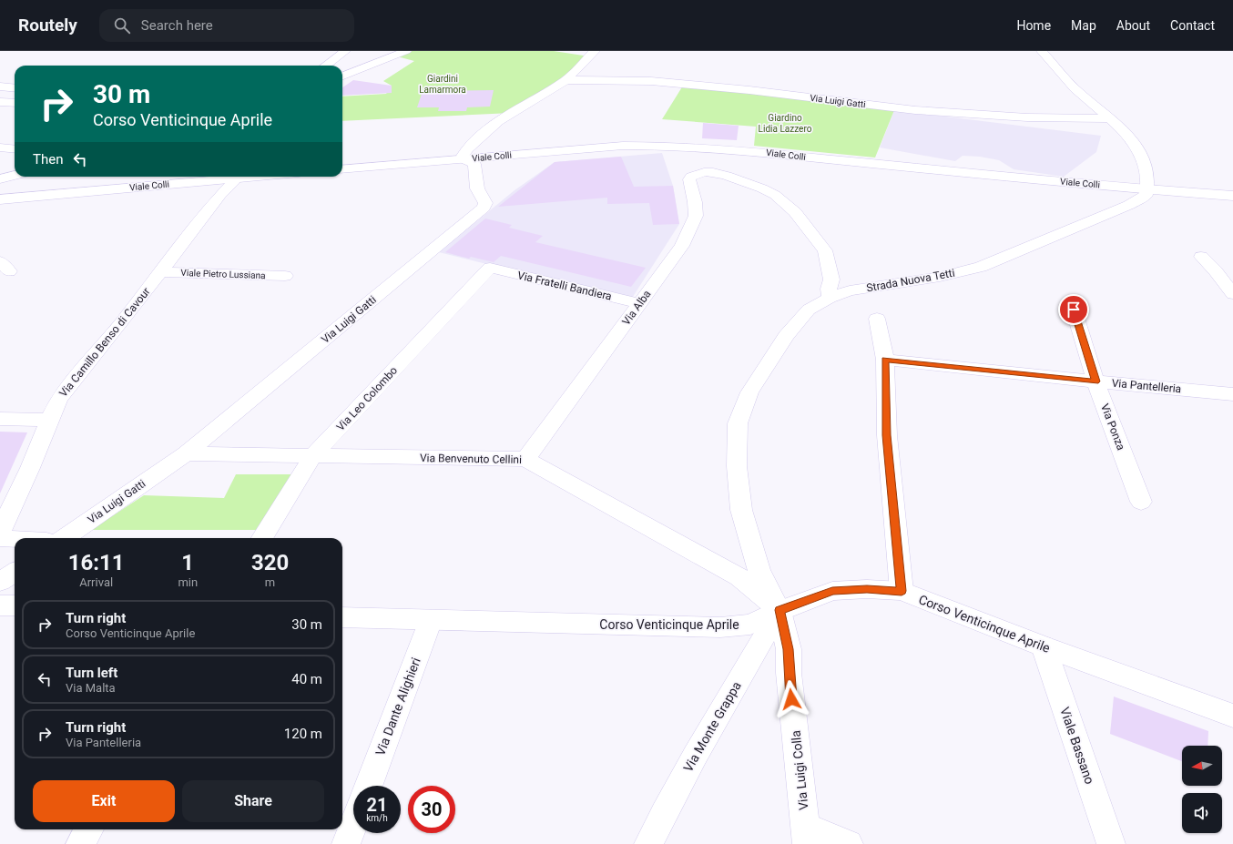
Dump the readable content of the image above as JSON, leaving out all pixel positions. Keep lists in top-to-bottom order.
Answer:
{
  "streets": {
    "street": [
      "Via Luigi Gatti",
      "Viale Colli",
      "Viale Pietro Lussiana",
      "Strada Nuova Tetti",
      "Via Fratelli Bandiera",
      "Via Alba",
      "Via Camillo Benso di Cavour",
      "Via Pantelleria",
      "Via Leo Colombo",
      "Via Ponza",
      "Via Benvenuto Cellini",
      "Corso Venticinque Aprile",
      "Via Dante Alighieri",
      "Via Monte Grappa",
      "Viale Bassano",
      "Via Luigi Colla"
    ]
  },
  "crossings": [
    ["Via Luigi Gatti", "Viale Colli"],
    ["Via Luigi Gatti", "Via Benvenuto Cellini"],
    ["Viale Colli", "Strada Nuova Tetti"],
    ["Viale Pietro Lussiana", "Via Camillo Benso di Cavour"],
    ["Strada Nuova Tetti", "Via Alba"],
    ["Strada Nuova Tetti", "Via Benvenuto Cellini"],
    ["Strada Nuova Tetti", "Corso Venticinque Aprile"],
    ["Strada Nuova Tetti", "Via Monte Grappa"],
    ["Strada Nuova Tetti", "Via Luigi Colla"],
    ["Via Fratelli Bandiera", "Via Alba"],
    ["Via Fratelli Bandiera", "Via Leo Colombo"],
    ["Via Alba", "Via Benvenuto Cellini"],
    ["Via Pantelleria", "Via Ponza"],
    ["Via Leo Colombo", "Via Benvenuto Cellini"],
    ["Via Benvenuto Cellini", "Corso Venticinque Aprile"],
    ["Via Benvenuto Cellini", "Via Monte Grappa"],
    ["Via Benvenuto Cellini", "Via Luigi Colla"],
    ["Corso Venticinque Aprile", "Via Dante Alighieri"],
    ["Corso Venticinque Aprile", "Via Monte Grappa"],
    ["Corso Venticinque Aprile", "Viale Bassano"],
    ["Corso Venticinque Aprile", "Via Luigi Colla"],
    ["Via Monte Grappa", "Via Luigi Colla"]
  ],
  "parks": ["Giardini Lamarmora", "Giardino Lidia Lazzero"],
  "north": "left",
  "page": {
    "header": "Routely",
    "search": "Search here",
    "nav": [
      "Home",
      "Map",
      "About",
      "Contact"
    ],
    "turn": ["30 m", "Corso Venticinque Aprile"],
    "then": "Then",
    "eta": [
      "16:11",
      "Arrival",
      "1",
      "min",
      "320",
      "m"
    ],
    "list": [
      {
        "name": "Turn right",
        "note": "Corso Venticinque Aprile",
        "value": "30 m"
      },
      {
        "name": "Turn left",
        "note": "Via Malta",
        "value": "40 m"
      },
      {
        "name": "Turn right",
        "note": "Via Pantelleria",
        "value": "120 m"
      }
    ],
    "buttons": ["Exit", "Share"],
    "speed": "21 km/h",
    "limit": "30"
  }
}
